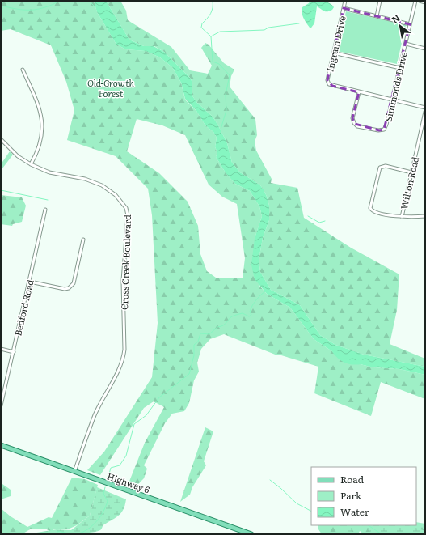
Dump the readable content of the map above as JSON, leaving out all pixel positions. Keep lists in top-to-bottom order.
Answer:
{
  "streets": {
    "main road": ["Highway 6"],
    "street": [
      "Ingram Drive",
      "Simmonds Drive",
      "Wilton Road",
      "Cross Creek Boulevard",
      "Bedford Road"
    ]
  },
  "crossings": [
    ["Ingram Drive", "Simmonds Drive"],
    ["Cross Creek Boulevard", "Highway 6"]
  ],
  "parks": ["Old-Growth Forest"],
  "legend": ["Road", "Park", "Water"],
  "north": "top left"
}
